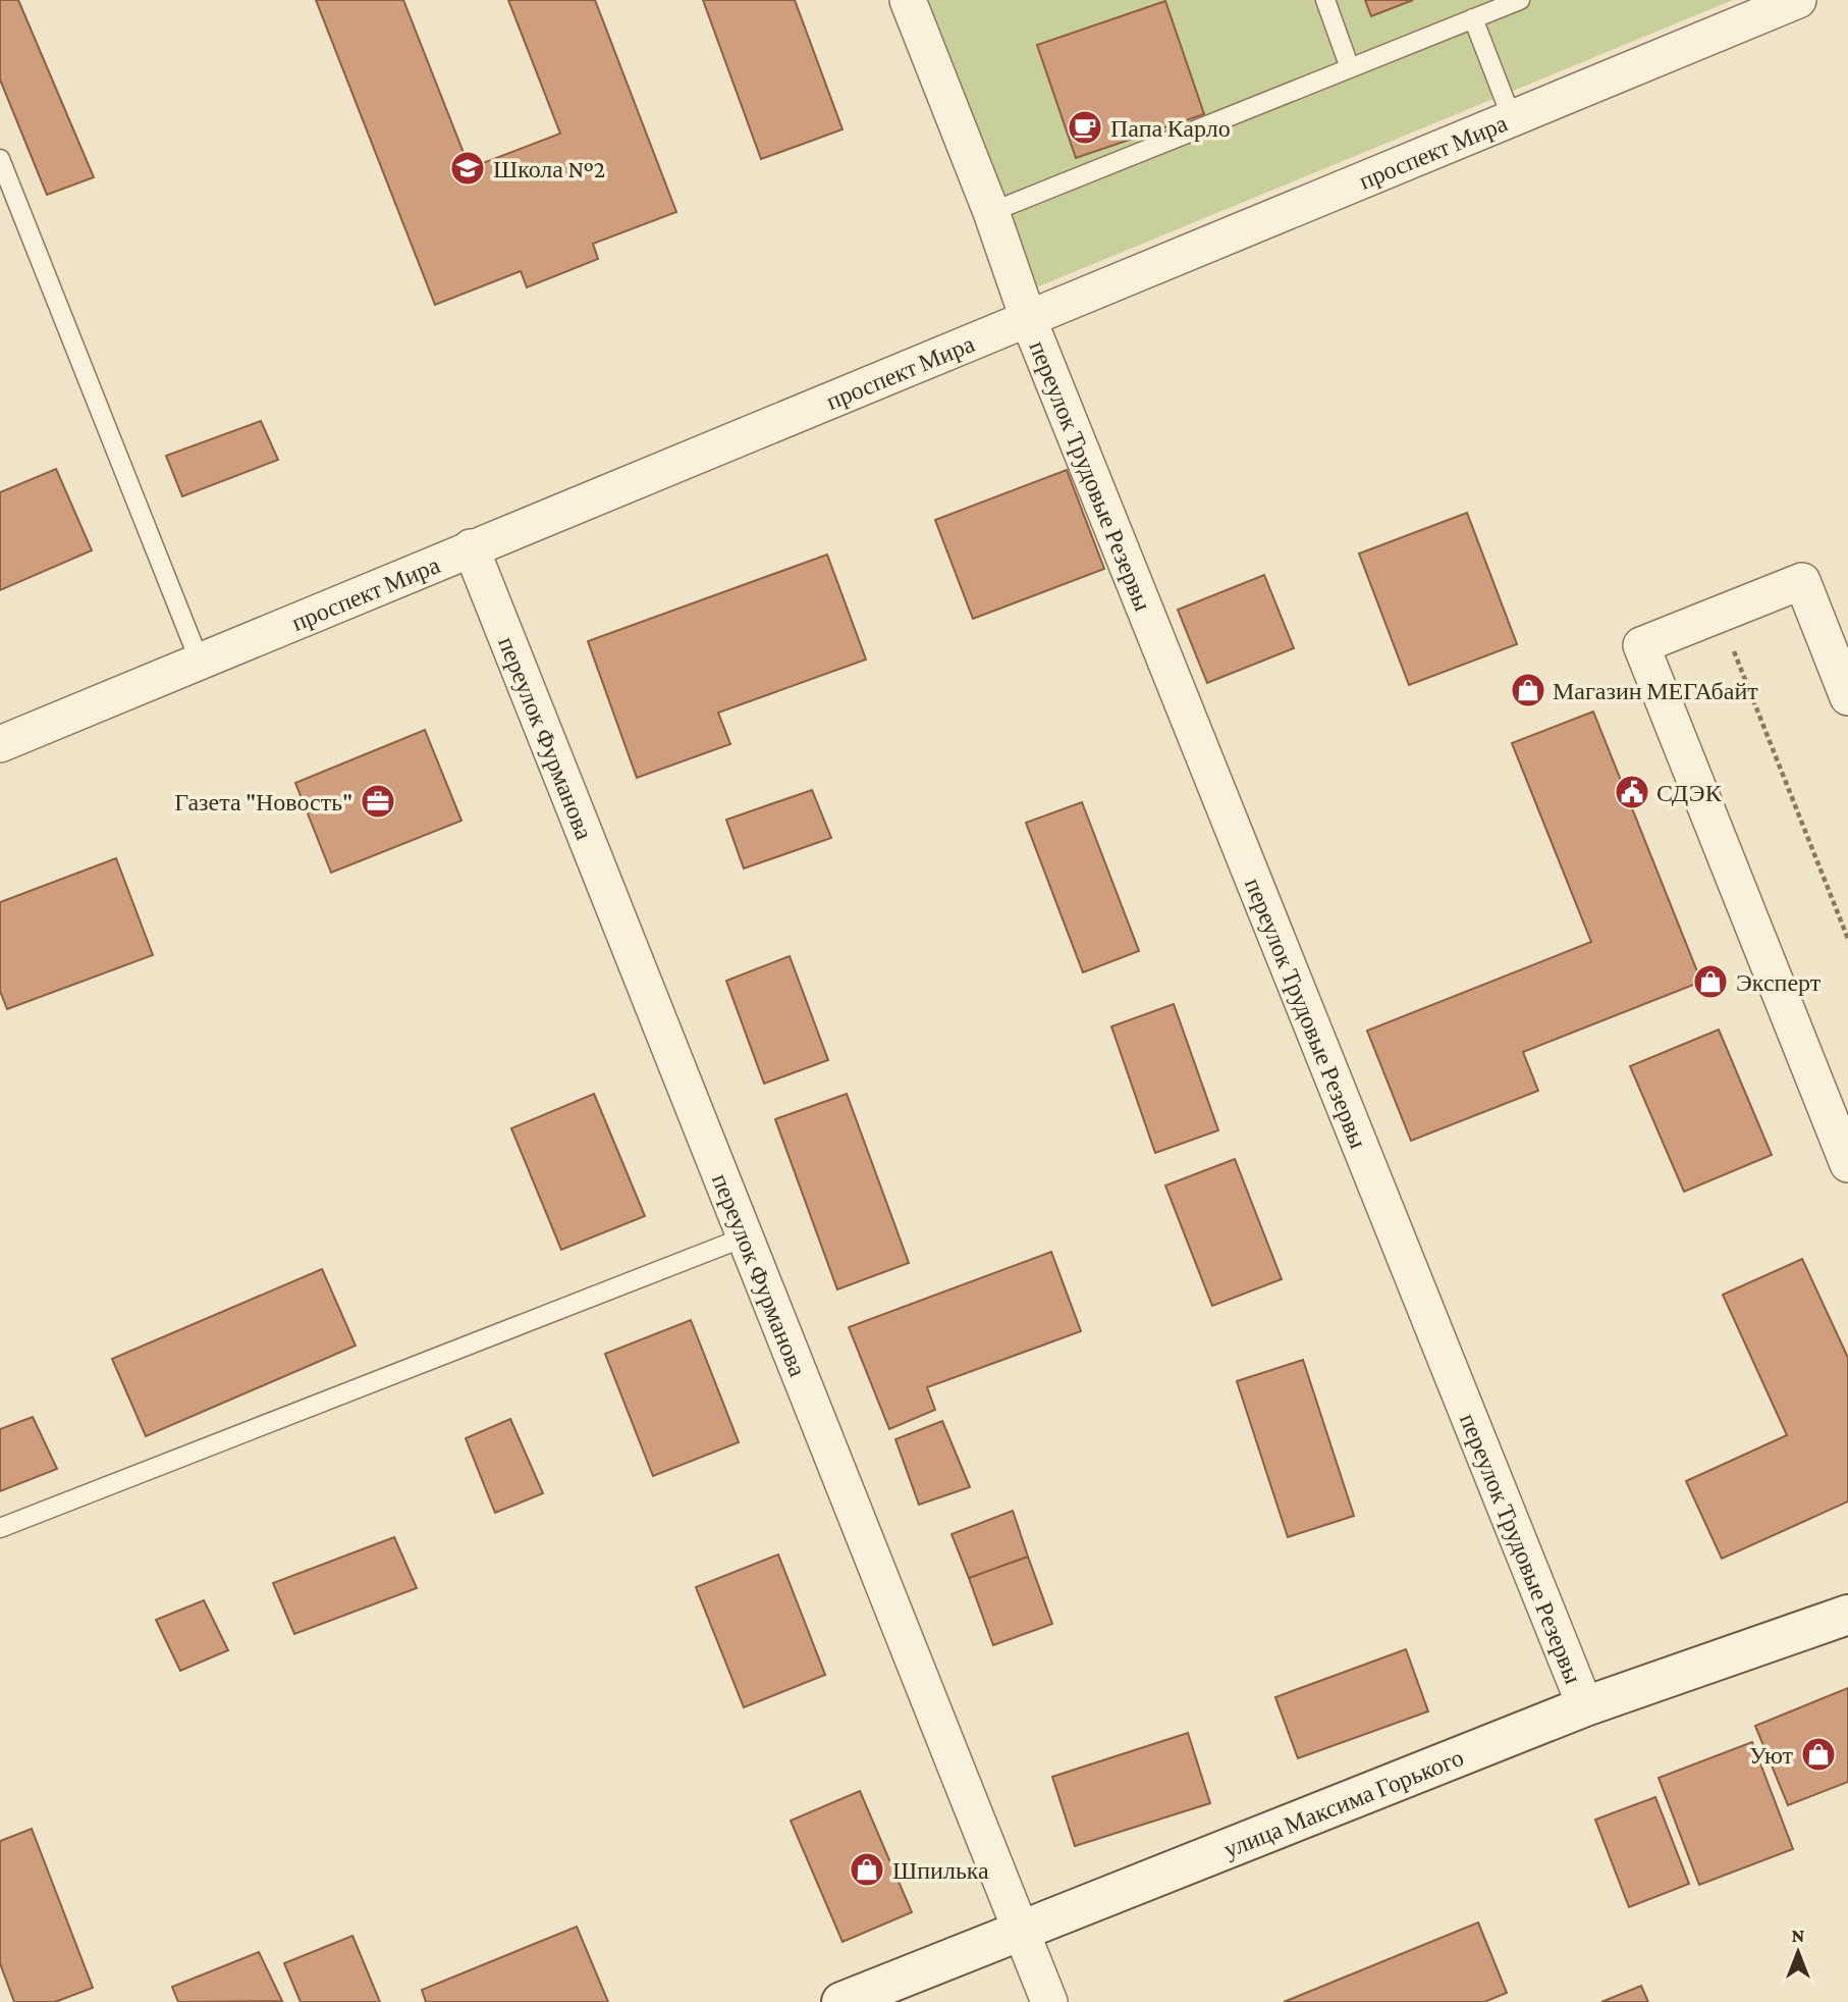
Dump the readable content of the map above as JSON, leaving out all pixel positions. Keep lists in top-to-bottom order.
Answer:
{
  "streets": {
    "main road": ["улица Максима Горького"],
    "street": ["проспект Мира", "переулок Трудовые Резервы", "переулок Фурманова"]
  },
  "crossings": [
    ["проспект Мира", "переулок Трудовые Резервы"],
    ["проспект Мира", "переулок Фурманова"],
    ["переулок Трудовые Резервы", "улица Максима Горького"],
    ["переулок Фурманова", "улица Максима Горького"]
  ],
  "places": {
    "cafe": ["Папа Карло"],
    "school or university": ["Школа №2"],
    "shop": [
      "Магазин МЕГАбайт",
      "Эксперт",
      "Уют",
      "Шпилька"
    ],
    "public building": ["СДЭК"],
    "office": ["Газета \"Новость\""]
  },
  "north": "top"
}
